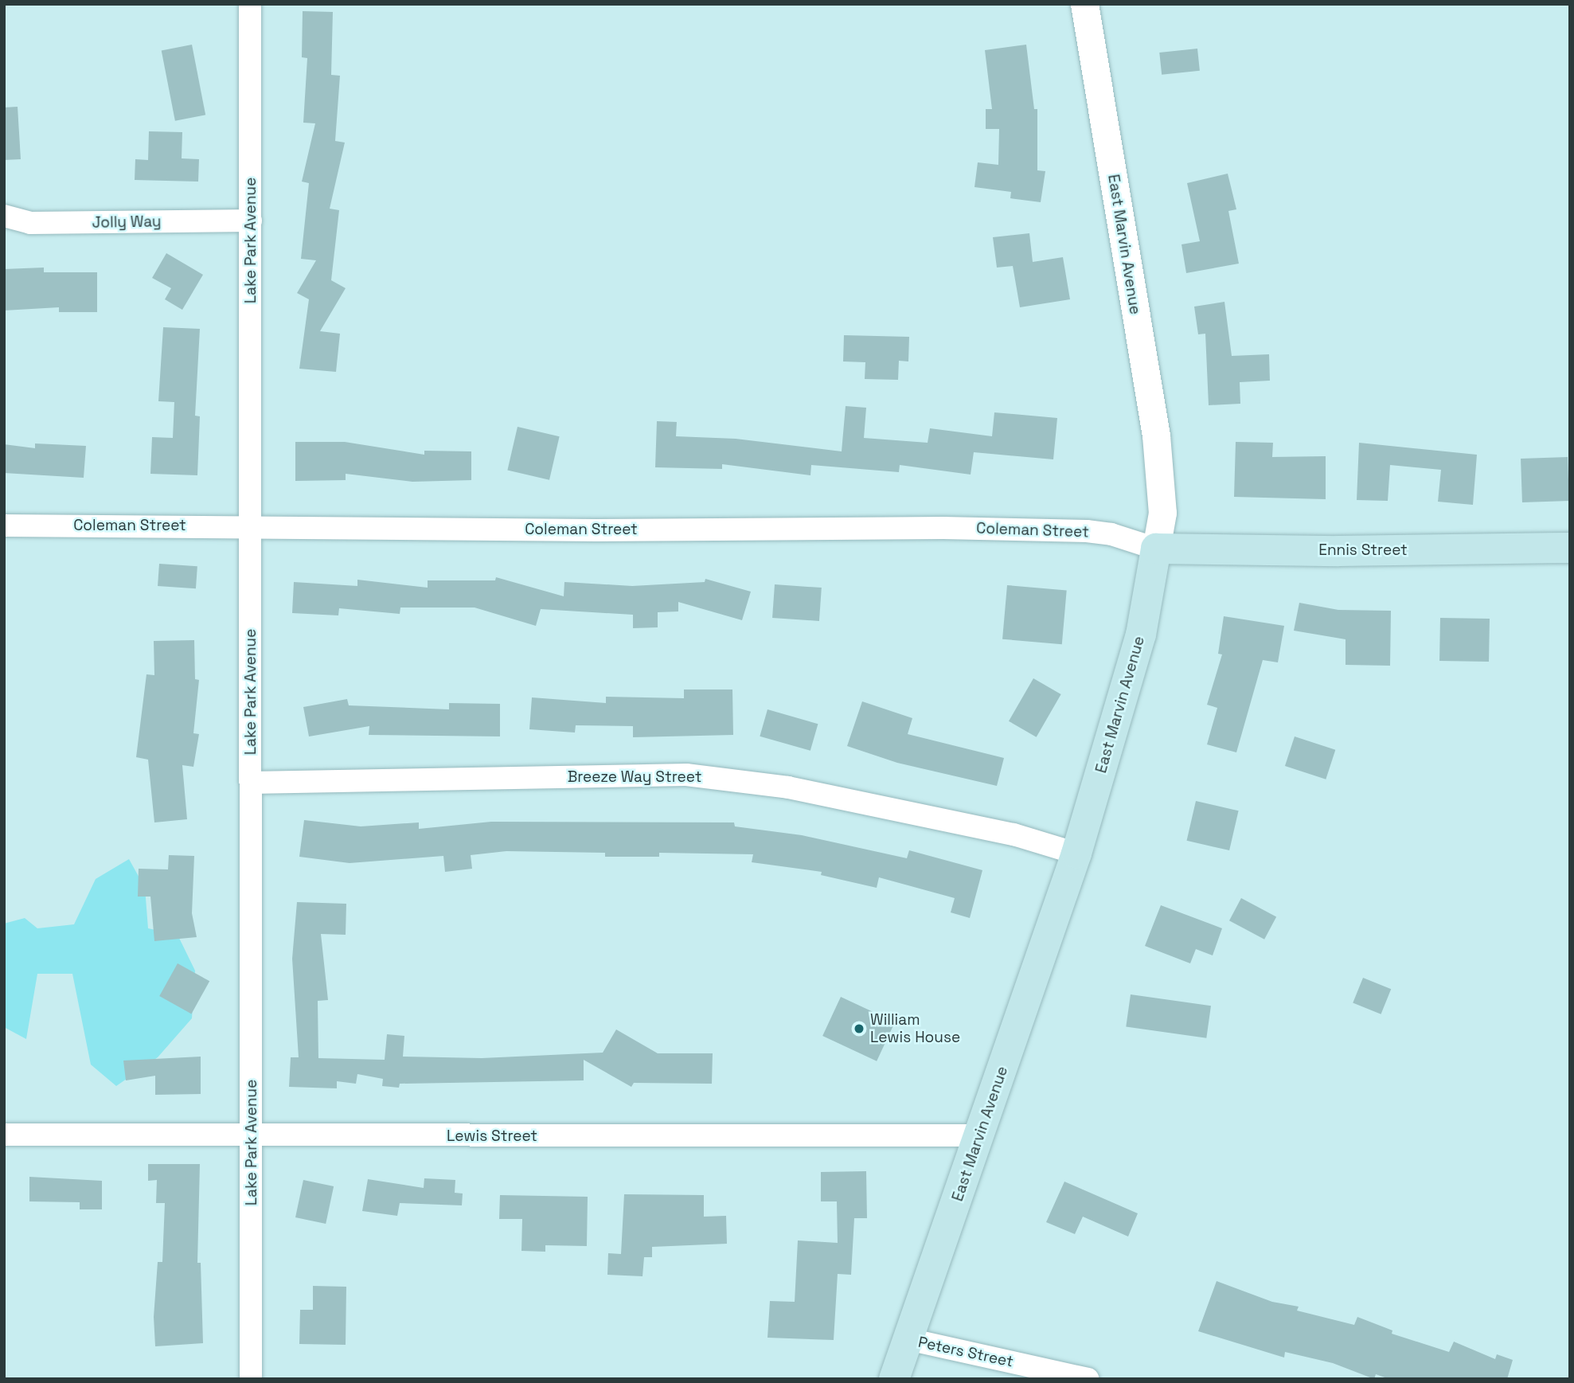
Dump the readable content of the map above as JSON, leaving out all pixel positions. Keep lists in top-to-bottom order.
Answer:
{
  "streets": {
    "main road": ["East Marvin Avenue", "Ennis Street"],
    "street": [
      "Jolly Way",
      "Lake Park Avenue",
      "Coleman Street",
      "Breeze Way Street",
      "Lewis Street",
      "Peters Street"
    ]
  },
  "crossings": [
    ["Jolly Way", "Lake Park Avenue"],
    ["Lake Park Avenue", "Coleman Street"],
    ["Lake Park Avenue", "Breeze Way Street"],
    ["Lake Park Avenue", "Lewis Street"],
    ["East Marvin Avenue", "Coleman Street"],
    ["East Marvin Avenue", "Ennis Street"],
    ["East Marvin Avenue", "Breeze Way Street"],
    ["East Marvin Avenue", "Lewis Street"],
    ["East Marvin Avenue", "Peters Street"],
    ["Coleman Street", "Ennis Street"]
  ],
  "places": ["William Lewis House"]
}
